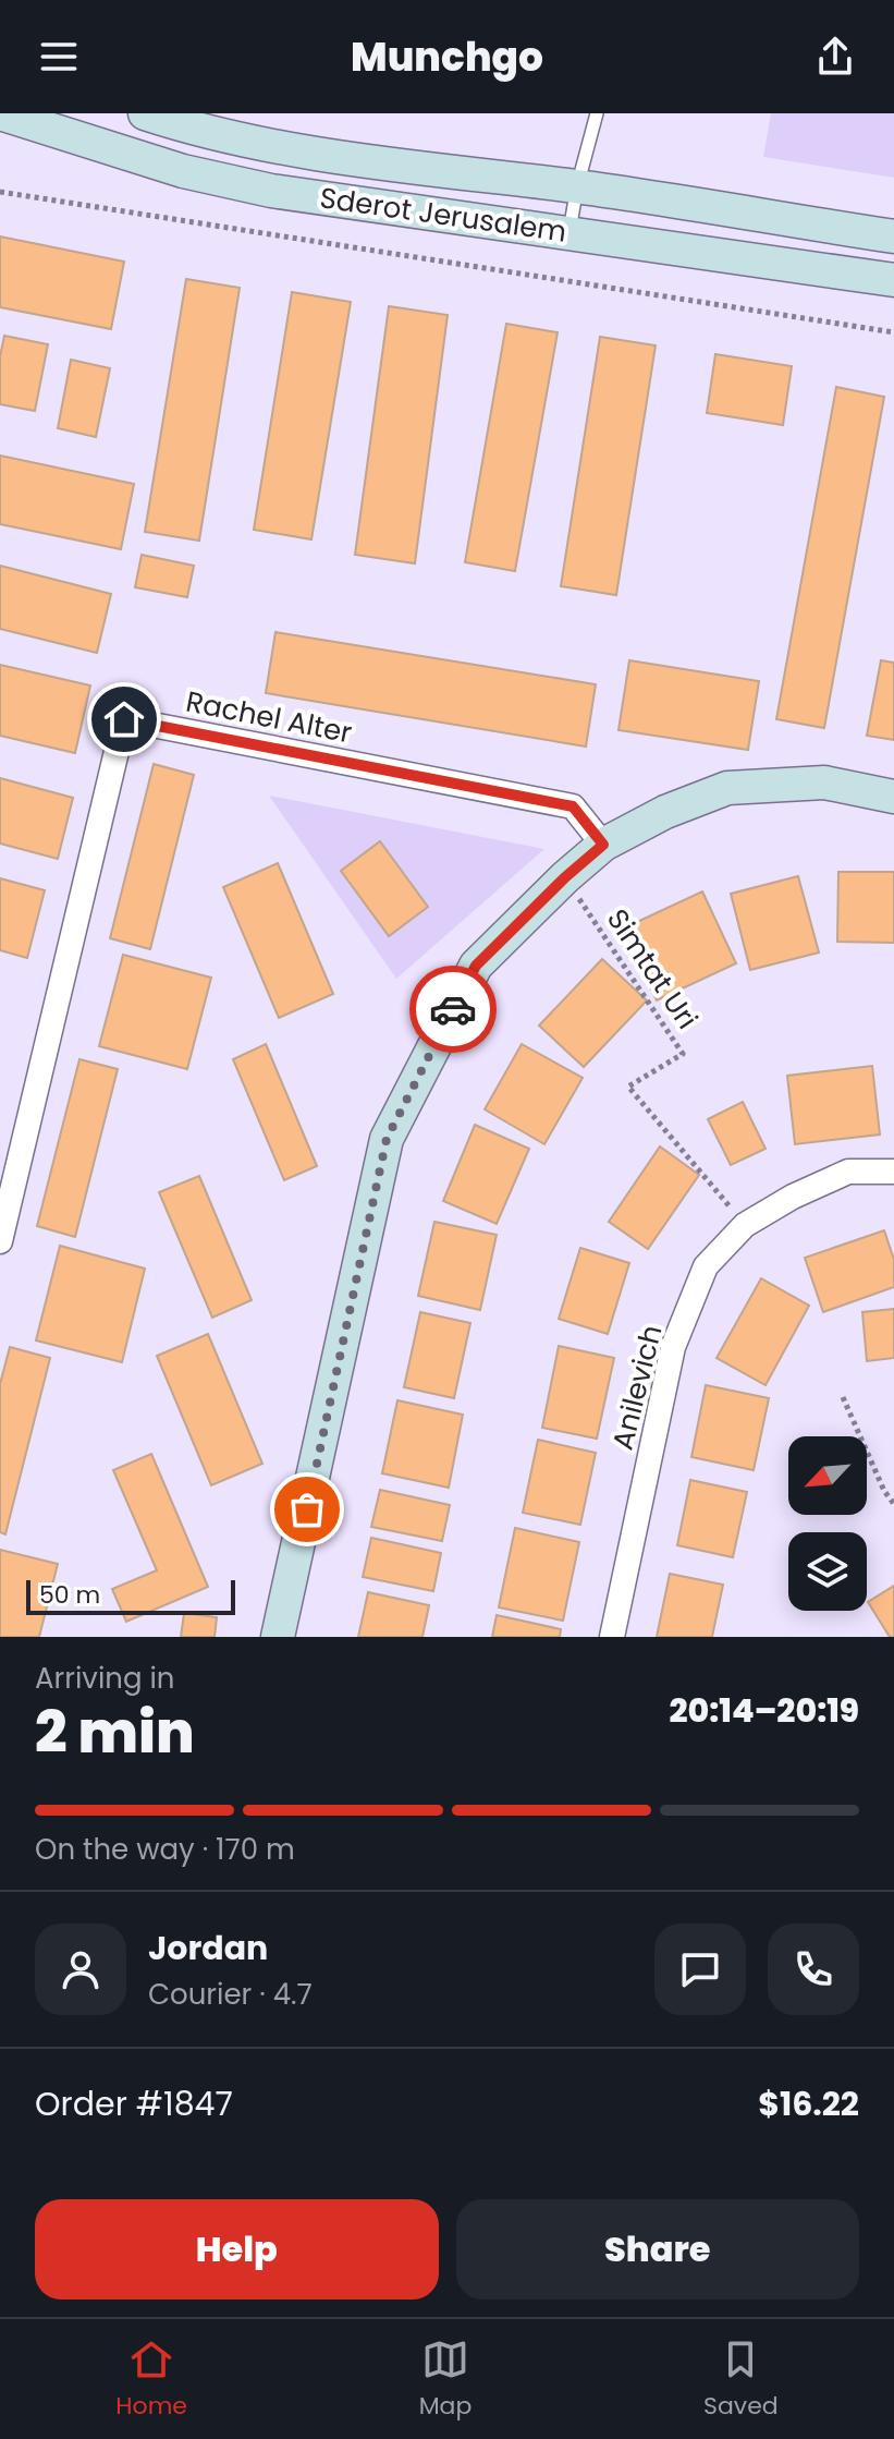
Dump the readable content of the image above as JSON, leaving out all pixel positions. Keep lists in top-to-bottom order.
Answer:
{
  "streets": {
    "main road": ["Sderot Jerusalem"],
    "street": ["Rachel Alter", "Anilevich"],
    "path": ["Simtat Uri"]
  },
  "crossings": [
    ["Simtat Uri", "Anilevich"]
  ],
  "scale_bar": "50 m",
  "north": "bottom left",
  "page": {
    "header": "Munchgo",
    "scale": "50 m",
    "heading": ["2 min", "Arriving in", "20:14–20:19"],
    "panel": [
      "Jordan",
      "Courier · 4.7",
      "Order #1847",
      "$16.22"
    ],
    "bar": "On the way · 170 m",
    "buttons": ["Help", "Share"],
    "tabs": ["Home", "Map", "Saved"]
  }
}
